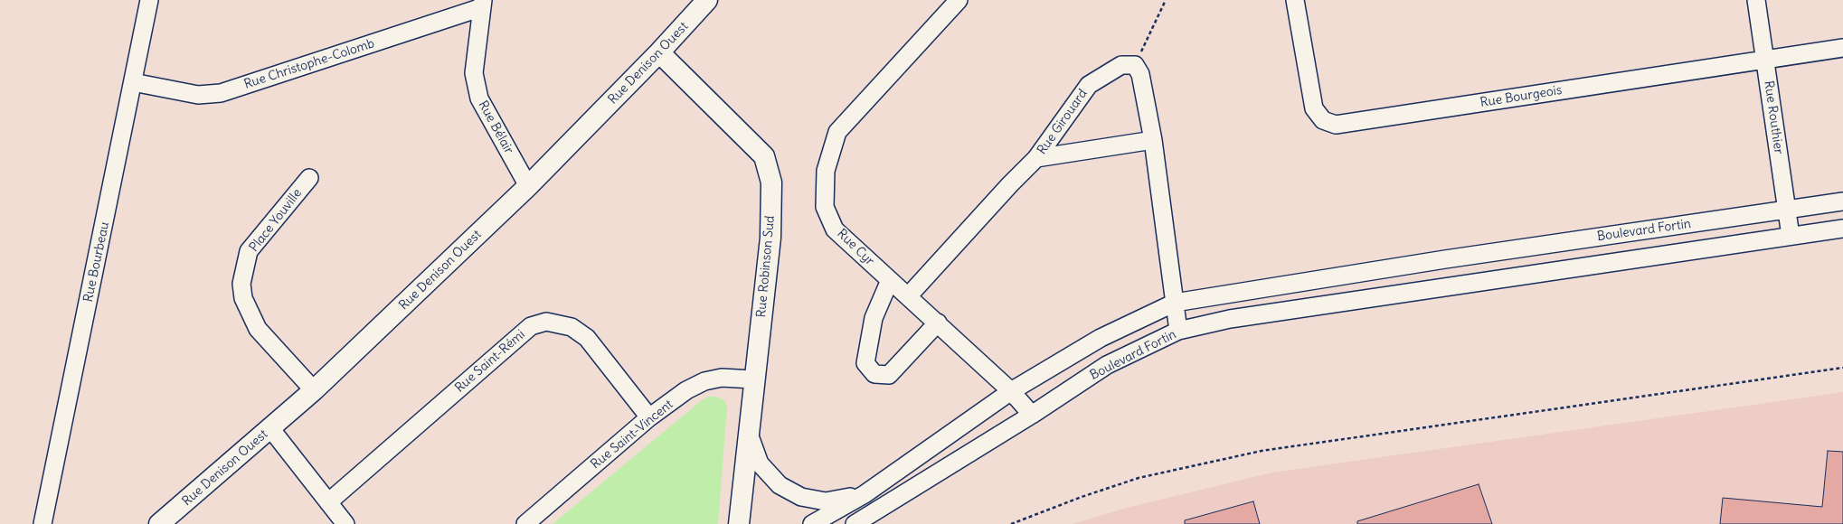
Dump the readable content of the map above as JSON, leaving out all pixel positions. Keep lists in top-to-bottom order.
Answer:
{
  "streets": {
    "street": [
      "Rue Denison Ouest",
      "Rue Christophe-Colomb",
      "Rue Bourgeois",
      "Rue Routhier",
      "Rue Girouard",
      "Rue Bélair",
      "Place Youville",
      "Boulevard Fortin",
      "Rue Cyr",
      "Rue Bourbeau",
      "Rue Robinson Sud",
      "Rue Saint-Rémi",
      "Rue Saint-Vincent"
    ]
  },
  "crossings": [
    ["Rue Denison Ouest", "Rue Bélair"],
    ["Rue Denison Ouest", "Place Youville"],
    ["Rue Denison Ouest", "Rue Robinson Sud"],
    ["Rue Christophe-Colomb", "Rue Bélair"],
    ["Rue Christophe-Colomb", "Rue Bourbeau"],
    ["Rue Bourgeois", "Rue Routhier"],
    ["Rue Routhier", "Boulevard Fortin"],
    ["Rue Girouard", "Rue Cyr"],
    ["Boulevard Fortin", "Rue Cyr"],
    ["Boulevard Fortin", "Rue Robinson Sud"],
    ["Rue Robinson Sud", "Rue Saint-Vincent"],
    ["Rue Saint-Rémi", "Rue Saint-Vincent"]
  ]
}
